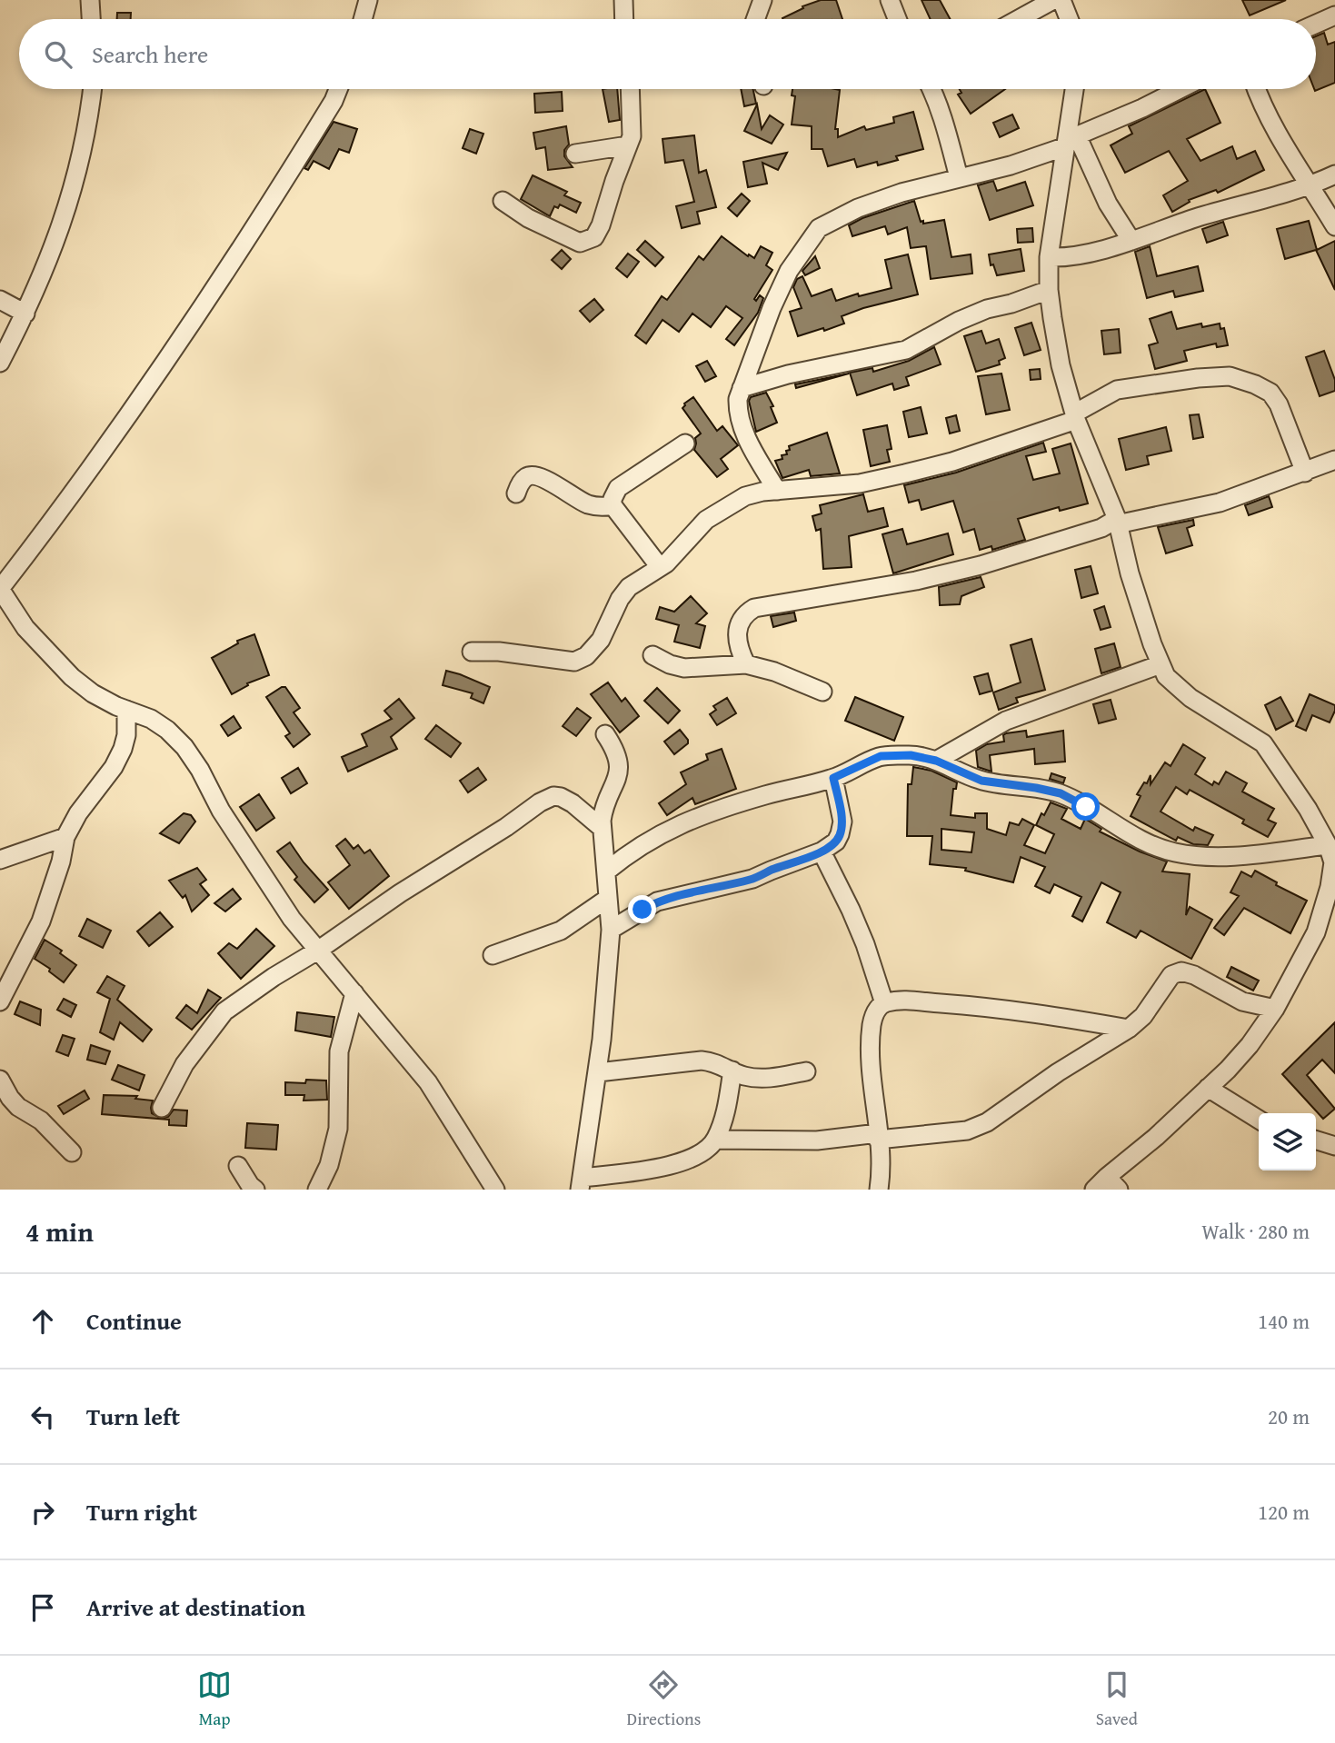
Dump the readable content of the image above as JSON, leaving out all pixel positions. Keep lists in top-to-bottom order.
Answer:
{
  "page": {
    "search": "Search here",
    "heading": ["4 min", "Walk · 280 m"],
    "list": [
      ["Continue", "140 m"],
      ["Turn left", "20 m"],
      ["Turn right", "120 m"],
      "Arrive at destination"
    ],
    "nav": ["Map", "Directions", "Saved"]
  }
}
